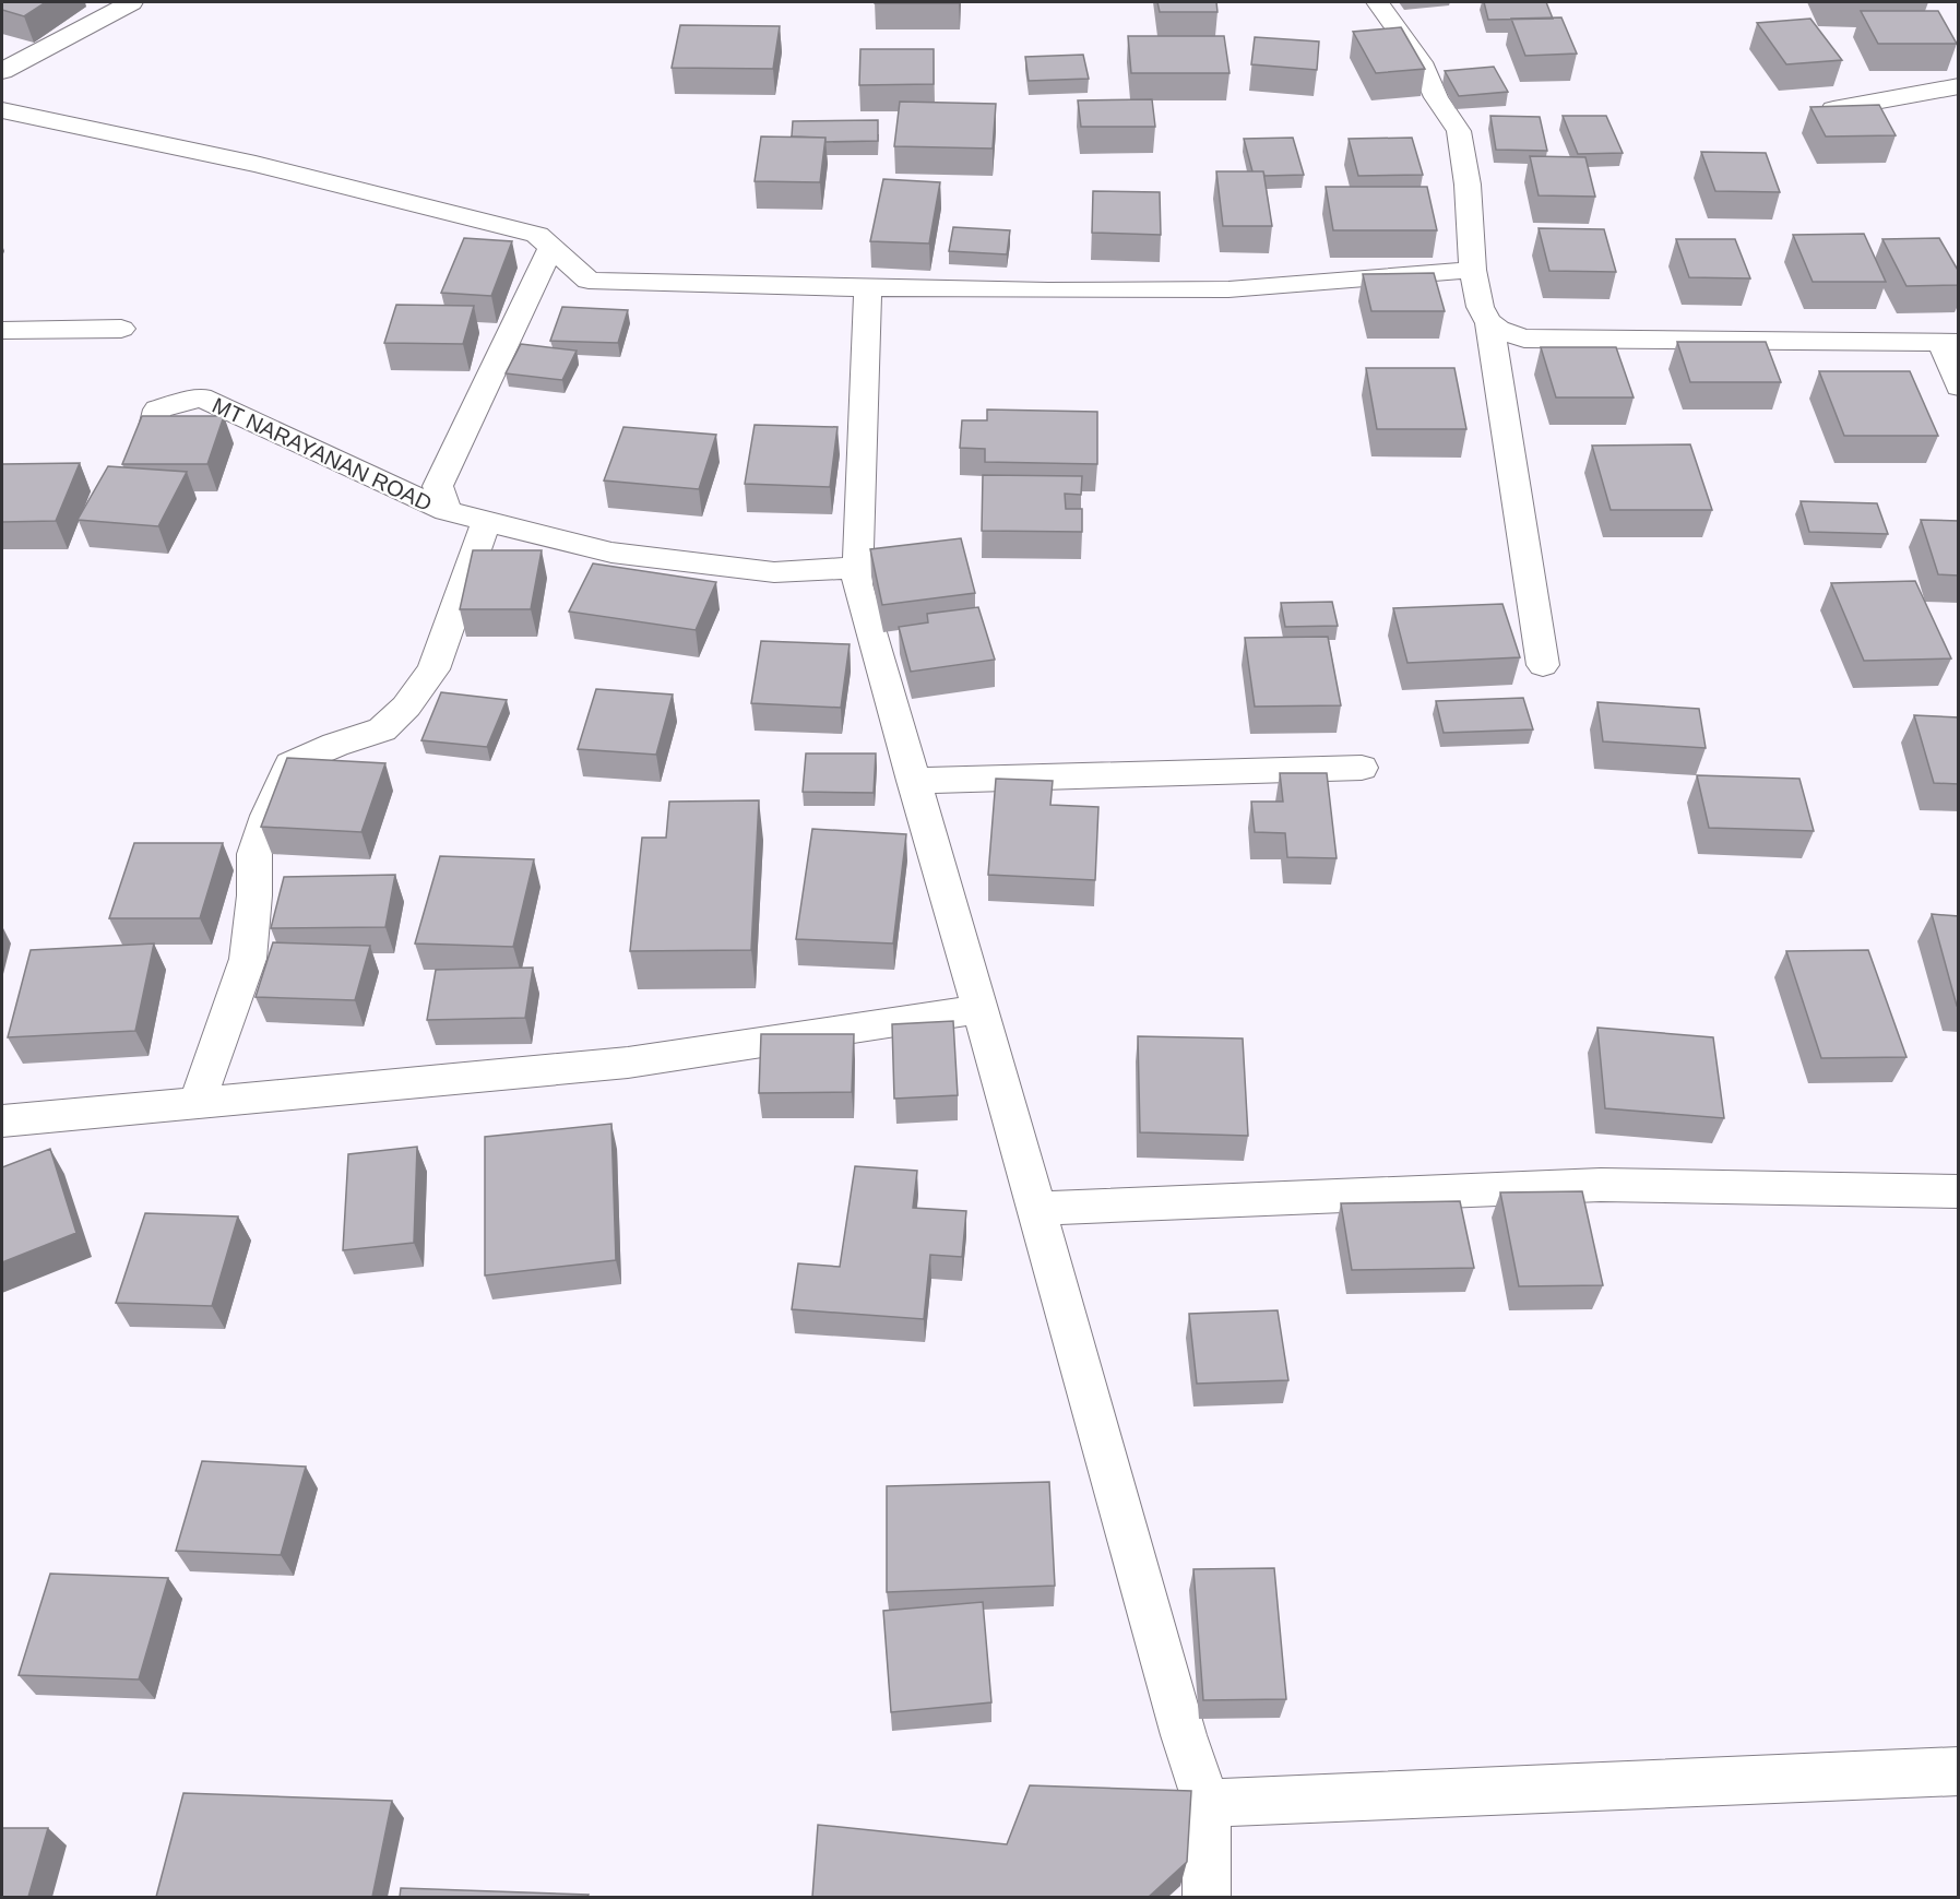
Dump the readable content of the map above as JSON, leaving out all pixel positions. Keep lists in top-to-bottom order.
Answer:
{
  "streets": {
    "street": ["MT NARAYANAN ROAD"]
  }
}
